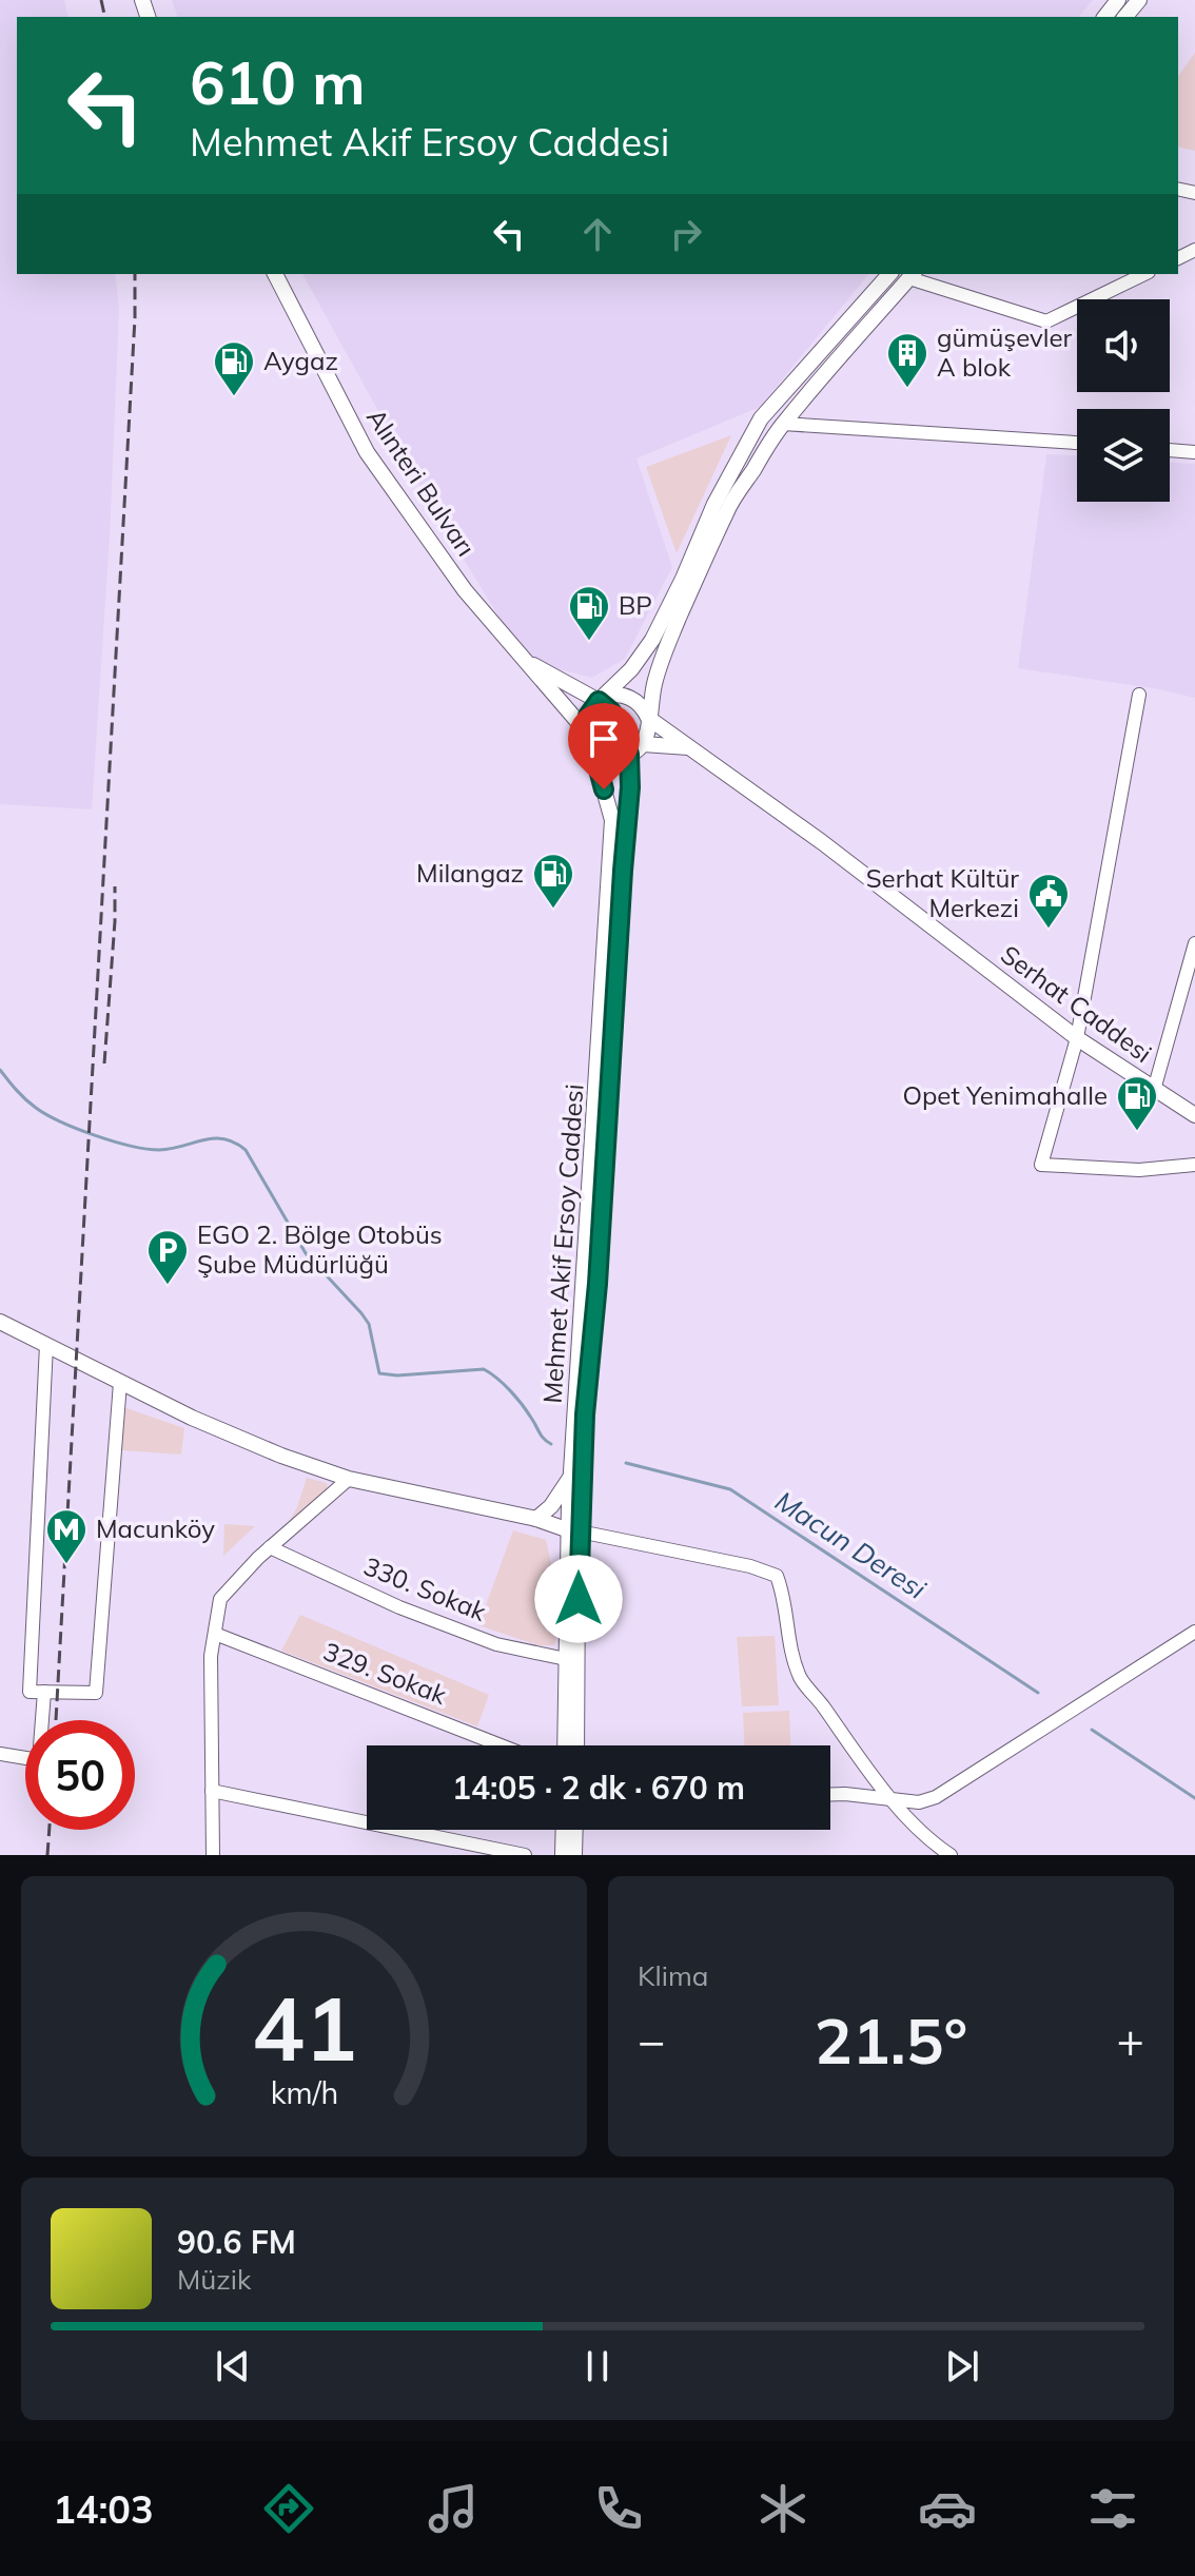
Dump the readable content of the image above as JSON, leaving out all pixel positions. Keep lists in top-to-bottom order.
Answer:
{
  "streets": {
    "main road": ["Alınteri Bulvarı", "Serhat Caddesi", "Mehmet Akif Ersoy Caddesi"],
    "street": ["330. Sokak", "329. Sokak"]
  },
  "crossings": [
    ["Alınteri Bulvarı", "Serhat Caddesi"],
    ["Alınteri Bulvarı", "Mehmet Akif Ersoy Caddesi"],
    ["Serhat Caddesi", "Mehmet Akif Ersoy Caddesi"],
    ["Mehmet Akif Ersoy Caddesi", "330. Sokak"]
  ],
  "water": ["Macun Deresi"],
  "places": {
    "building": ["gümüşevler A blok"],
    "fuel station": [
      "Aygaz",
      "BP",
      "Milangaz",
      "Opet Yenimahalle"
    ],
    "public building": ["Serhat Kültür Merkezi"],
    "parking": ["EGO 2. Bölge Otobüs Şube Müdürlüğü"],
    "metro station": ["Macunköy"]
  },
  "page": {
    "turn": ["610 m", "Mehmet Akif Ersoy Caddesi"],
    "limit": "50",
    "trip": "14:05 · 2 dk · 670 m",
    "tile": "Klima",
    "heat": ["−", "21.5°", "+"],
    "song": ["90.6 FM", "Müzik"],
    "tabs": "14:03",
    "gauge": ["41", "km/h"]
  }
}
